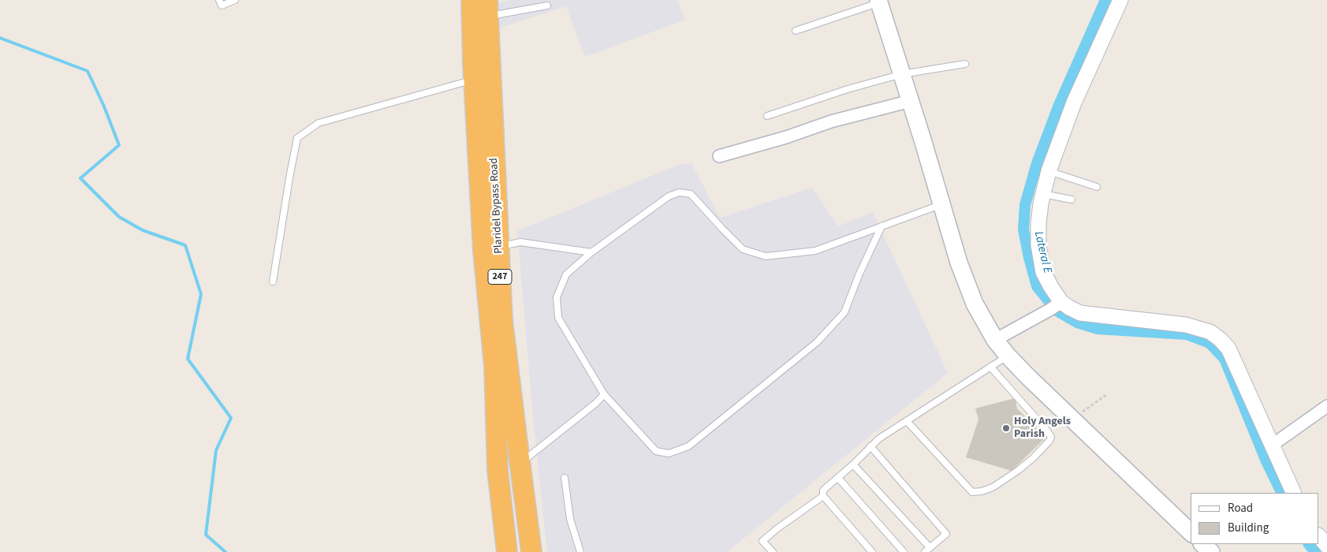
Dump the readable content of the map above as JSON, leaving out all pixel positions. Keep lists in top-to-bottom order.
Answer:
{
  "streets": {
    "highway": ["Plaridel Bypass Road", "247"]
  },
  "water": ["Lateral E"],
  "places": ["Holy Angels Parish"],
  "legend": ["Road", "Building"]
}
